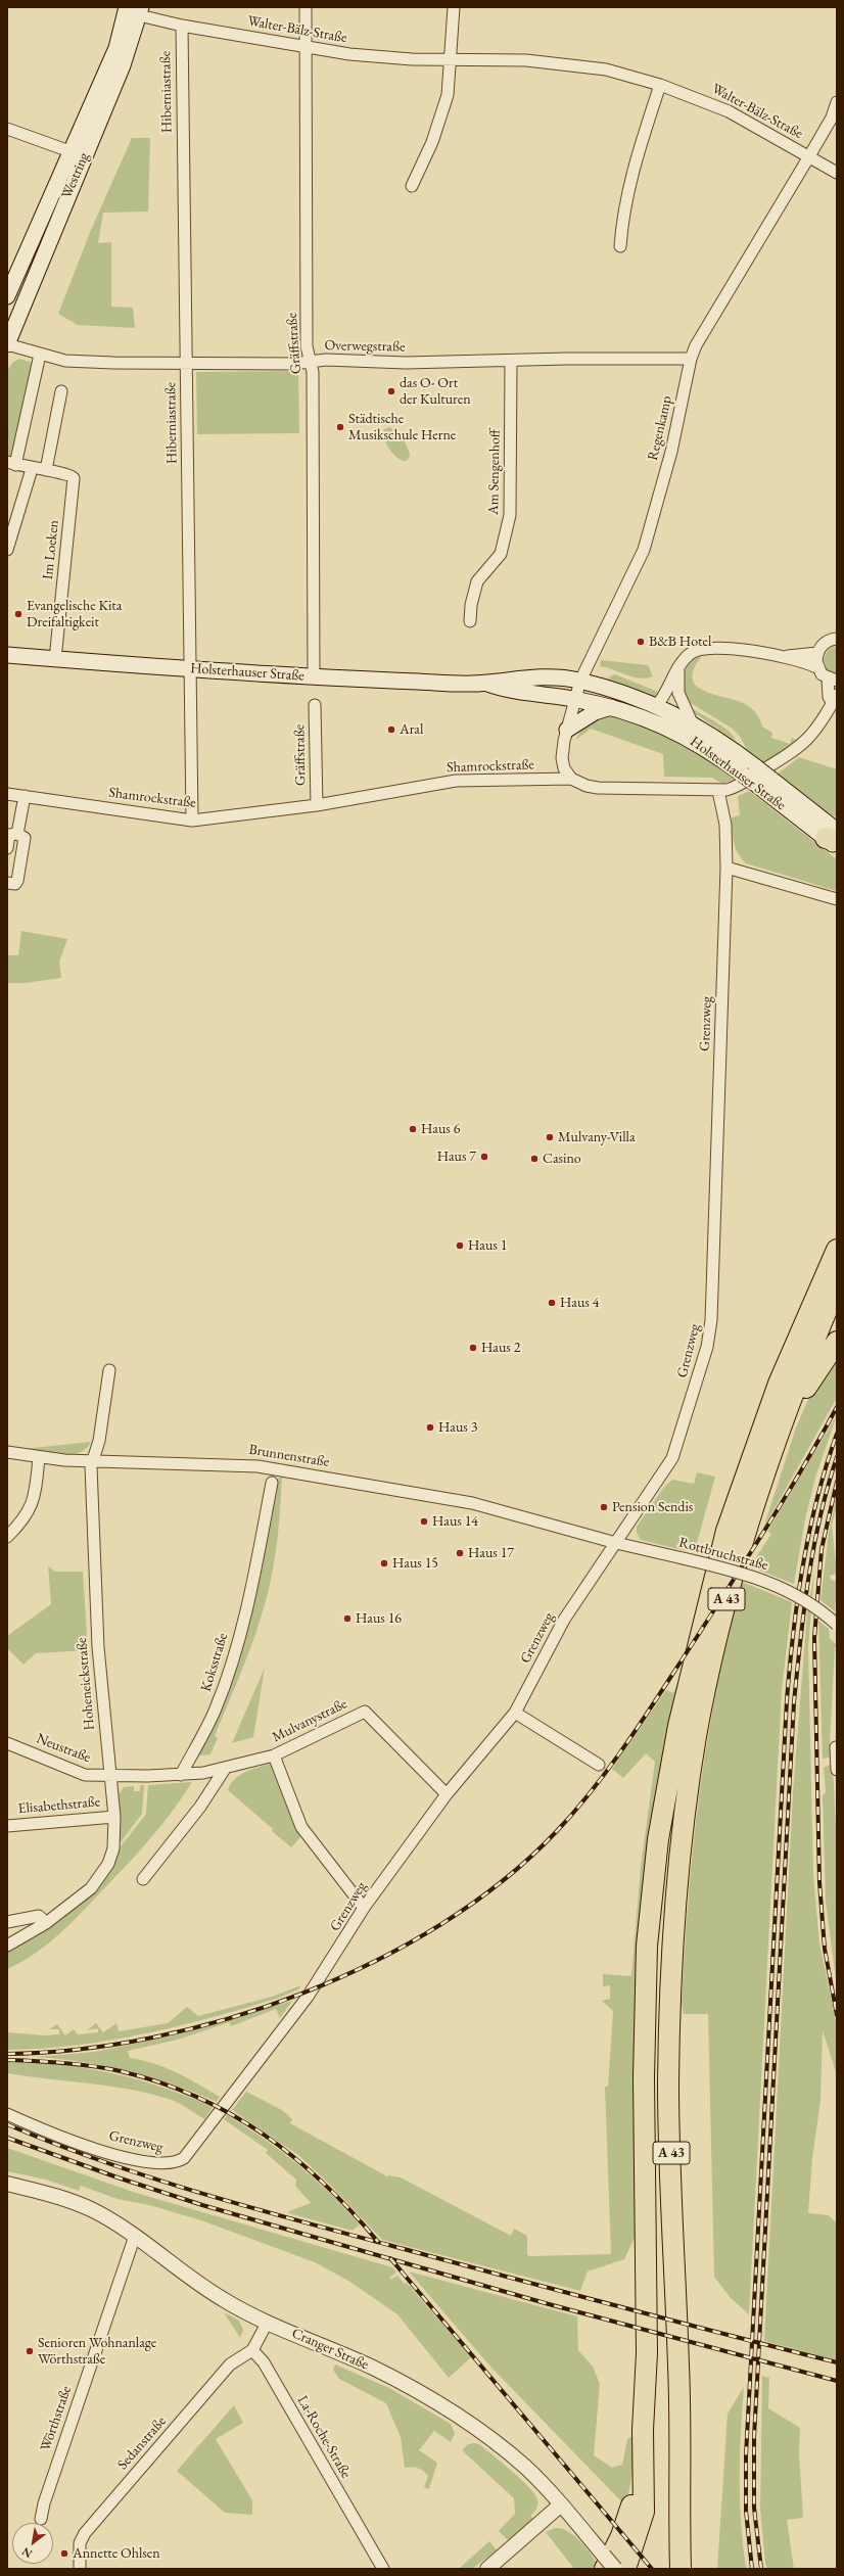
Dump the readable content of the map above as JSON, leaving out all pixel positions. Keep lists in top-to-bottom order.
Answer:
{
  "streets": {
    "highway": ["A 43"],
    "main road": ["Westring", "Holsterhauser Straße"],
    "street": [
      "Walter-Bälz-Straße",
      "Hiberniastraße",
      "Gräffstraße",
      "Overwegstraße",
      "Regenkamp",
      "Am Sengenhoff",
      "Im Loeken",
      "Shamrockstraße",
      "Grenzweg",
      "Brunnenstraße",
      "Rottbruchstraße",
      "Koksstraße",
      "Hoheneickstraße",
      "Mulvanystraße",
      "Neustraße",
      "Elisabethstraße",
      "Cranger Straße",
      "Wörthstraße",
      "La-Roche-Straße",
      "Sedanstraße"
    ]
  },
  "crossings": [
    ["Walter-Bälz-Straße", "Hiberniastraße"],
    ["Walter-Bälz-Straße", "Westring"],
    ["Walter-Bälz-Straße", "Gräffstraße"],
    ["Walter-Bälz-Straße", "Regenkamp"],
    ["Hiberniastraße", "Overwegstraße"],
    ["Hiberniastraße", "Holsterhauser Straße"],
    ["Hiberniastraße", "Shamrockstraße"],
    ["Westring", "Overwegstraße"],
    ["Gräffstraße", "Overwegstraße"],
    ["Gräffstraße", "Holsterhauser Straße"],
    ["Gräffstraße", "Shamrockstraße"],
    ["Overwegstraße", "Regenkamp"],
    ["Overwegstraße", "Am Sengenhoff"],
    ["Regenkamp", "Holsterhauser Straße"],
    ["Regenkamp", "Shamrockstraße"],
    ["Im Loeken", "Holsterhauser Straße"],
    ["Grenzweg", "Brunnenstraße"],
    ["Grenzweg", "Rottbruchstraße"],
    ["Grenzweg", "Mulvanystraße"],
    ["Brunnenstraße", "Rottbruchstraße"],
    ["Brunnenstraße", "Hoheneickstraße"],
    ["Koksstraße", "Mulvanystraße"],
    ["Hoheneickstraße", "Neustraße"],
    ["Hoheneickstraße", "Elisabethstraße"],
    ["Cranger Straße", "Wörthstraße"],
    ["La-Roche-Straße", "Sedanstraße"]
  ],
  "places": [
    "das O- Ort der Kulturen",
    "Städtische Musikschule Herne",
    "Evangelische Kita Dreifaltigkeit",
    "B&B Hotel",
    "Aral",
    "Haus 6",
    "Mulvany-Villa",
    "Haus 7",
    "Casino",
    "Haus 1",
    "Haus 4",
    "Haus 2",
    "Haus 3",
    "Pension Sendis",
    "Haus 14",
    "Haus 17",
    "Haus 15",
    "Haus 16",
    "Senioren Wohnanlage Wörthstraße",
    "Annette Ohlsen"
  ],
  "north": "bottom left"
}
